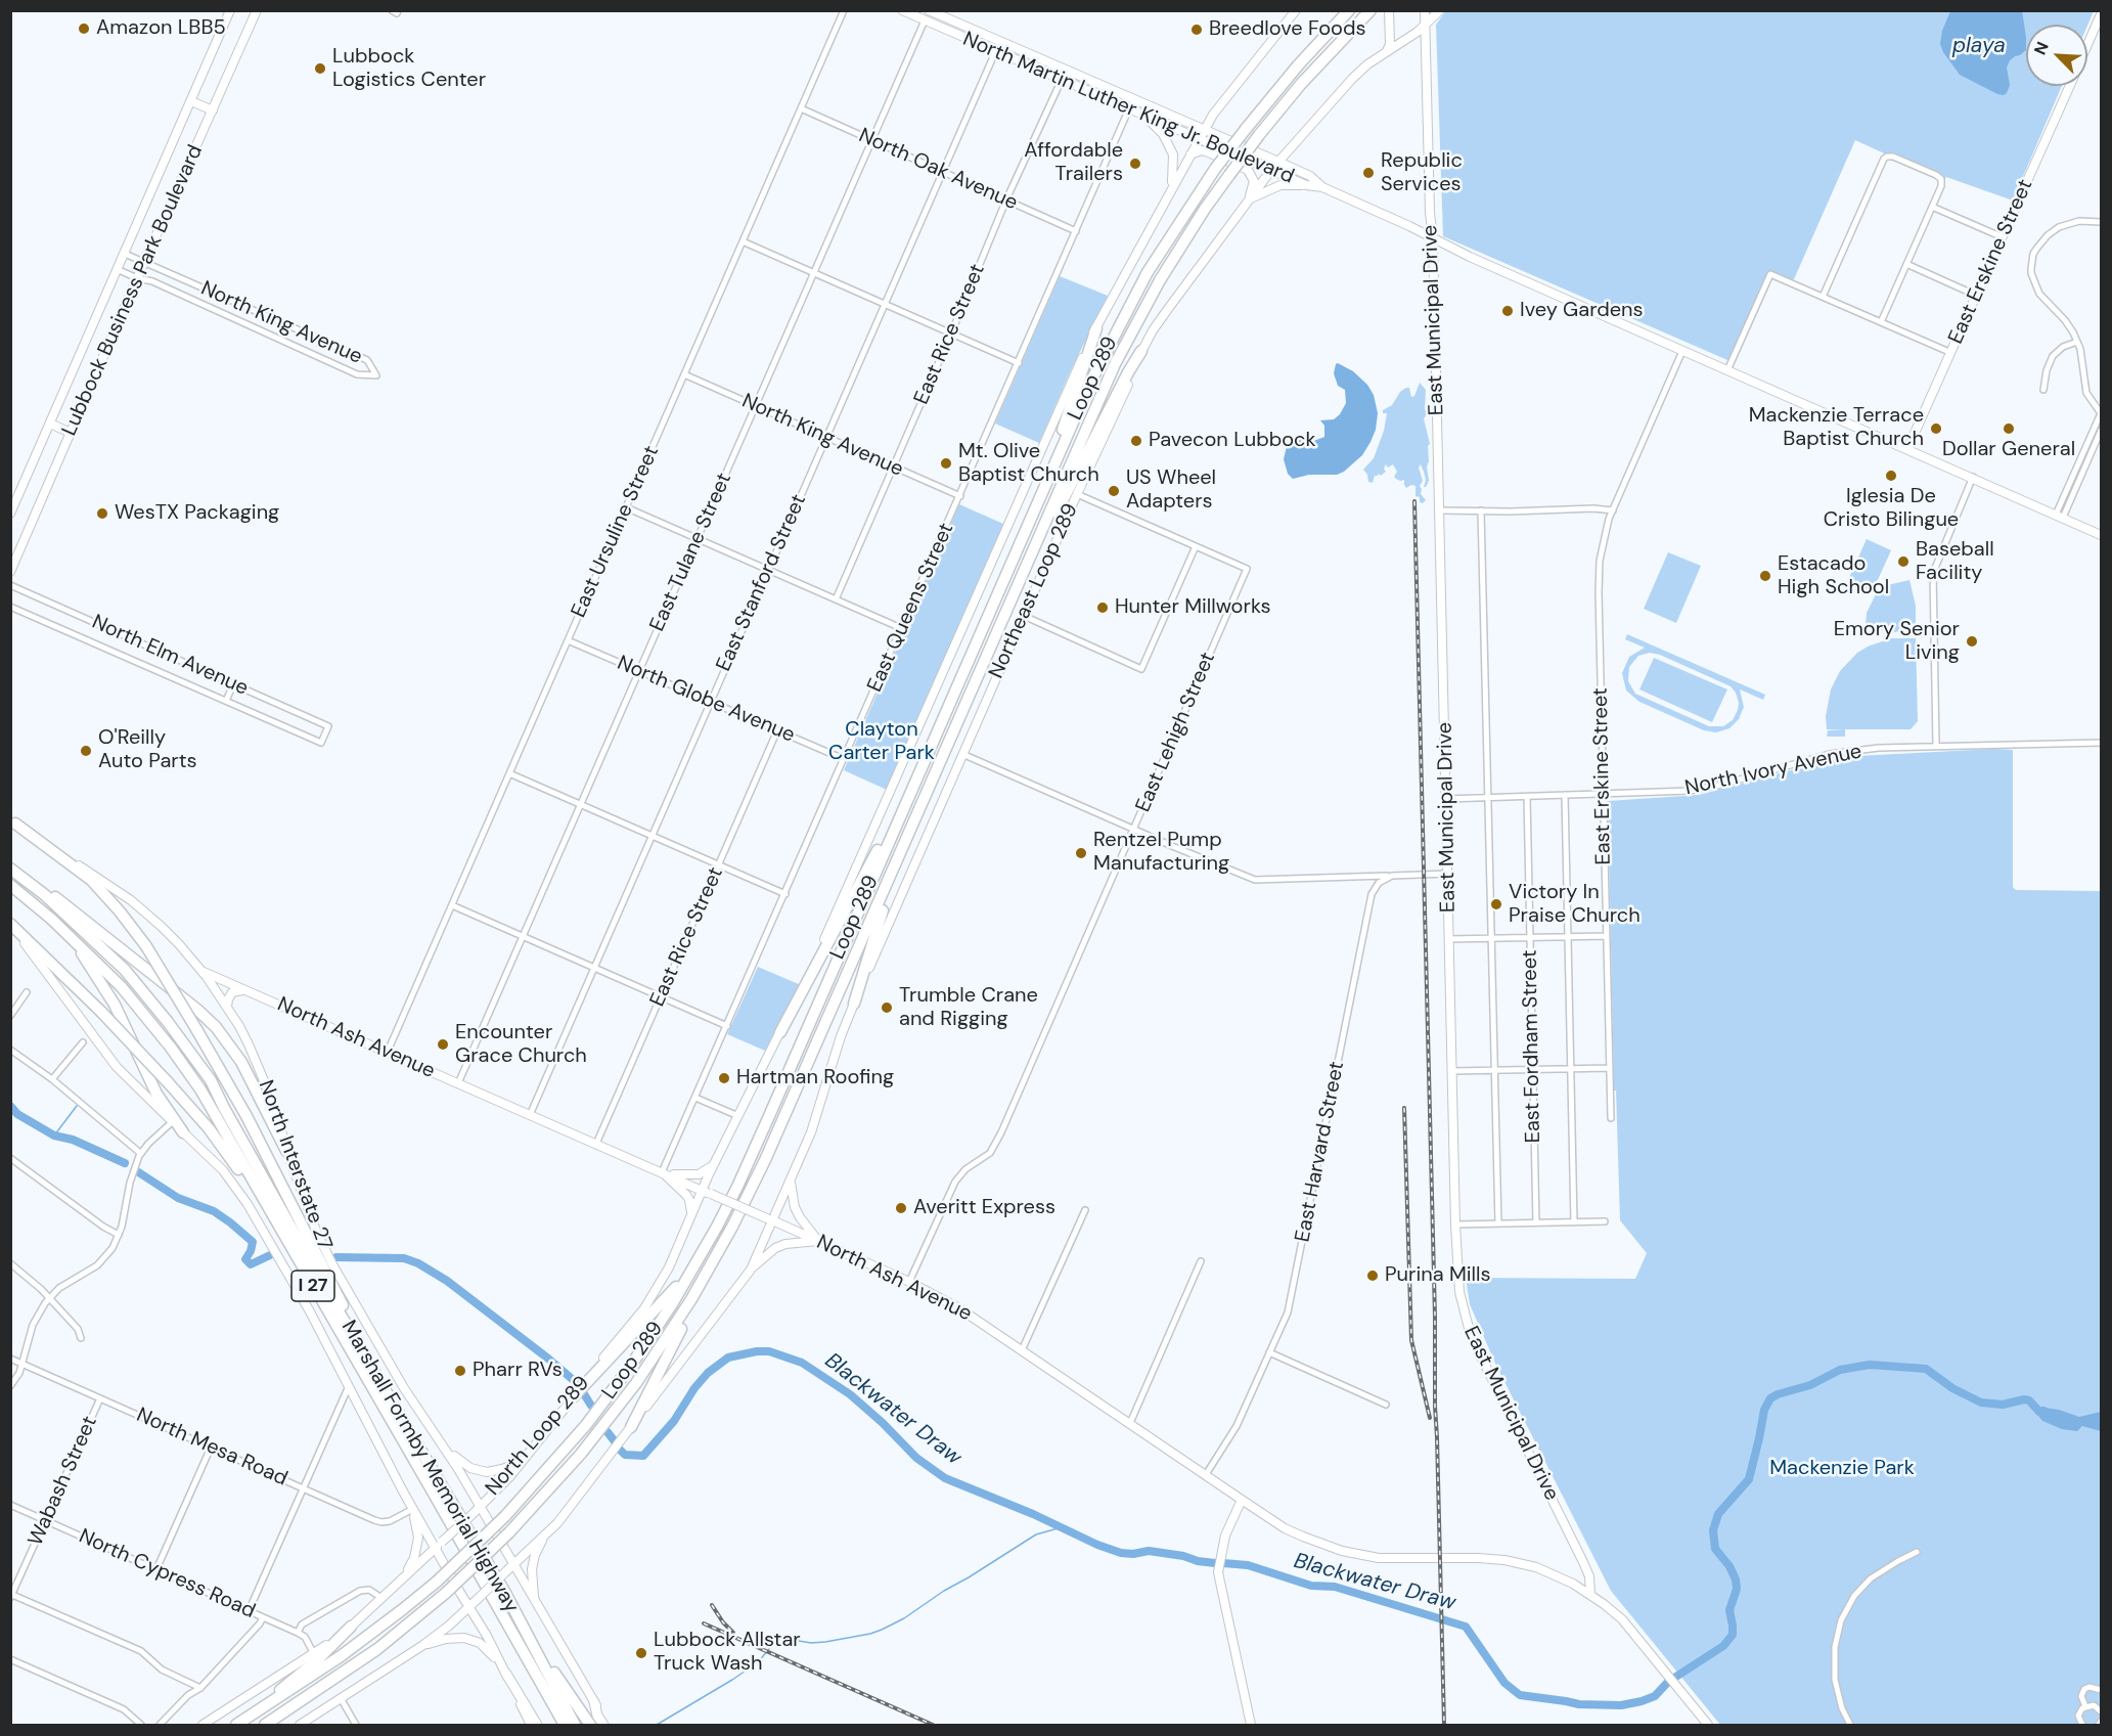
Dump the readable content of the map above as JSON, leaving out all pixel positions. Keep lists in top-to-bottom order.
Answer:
{
  "streets": {
    "highway": ["Loop 289", "I 27", "Marshall Formby Memorial Highway"],
    "main road": [
      "North Martin Luther King Jr. Boulevard",
      "East Erskine Street",
      "Lubbock Business Park Boulevard",
      "East Municipal Drive",
      "Northeast Loop 289",
      "North Ash Avenue",
      "North Interstate 27",
      "North Loop 289"
    ],
    "street": [
      "North Oak Avenue",
      "North King Avenue",
      "East Rice Street",
      "East Ursuline Street",
      "East Tulane Street",
      "East Stanford Street",
      "East Queens Street",
      "North Elm Avenue",
      "North Globe Avenue",
      "East Lehigh Street",
      "North Ivory Avenue",
      "East Fordham Street",
      "East Harvard Street",
      "North Mesa Road",
      "Wabash Street",
      "North Cypress Road"
    ]
  },
  "crossings": [
    ["North Martin Luther King Jr. Boulevard", "East Erskine Street"],
    ["North Martin Luther King Jr. Boulevard", "East Municipal Drive"],
    ["North Martin Luther King Jr. Boulevard", "East Rice Street"],
    ["North Martin Luther King Jr. Boulevard", "East Tulane Street"],
    ["North Martin Luther King Jr. Boulevard", "East Stanford Street"],
    ["North Martin Luther King Jr. Boulevard", "Northeast Loop 289"],
    ["North Martin Luther King Jr. Boulevard", "East Queens Street"],
    ["North Oak Avenue", "East Rice Street"],
    ["North Oak Avenue", "East Ursuline Street"],
    ["North Oak Avenue", "East Tulane Street"],
    ["North Oak Avenue", "East Stanford Street"],
    ["North Oak Avenue", "East Queens Street"],
    ["East Erskine Street", "North Ivory Avenue"],
    ["Lubbock Business Park Boulevard", "North King Avenue"],
    ["East Municipal Drive", "Northeast Loop 289"],
    ["East Municipal Drive", "North Ivory Avenue"],
    ["East Municipal Drive", "North Ash Avenue"],
    ["North King Avenue", "East Rice Street"],
    ["North King Avenue", "East Ursuline Street"],
    ["North King Avenue", "East Tulane Street"],
    ["North King Avenue", "East Stanford Street"],
    ["North King Avenue", "East Queens Street"],
    ["East Rice Street", "North Globe Avenue"],
    ["East Rice Street", "North Ash Avenue"],
    ["East Ursuline Street", "North Globe Avenue"],
    ["East Ursuline Street", "North Ash Avenue"],
    ["East Tulane Street", "North Globe Avenue"],
    ["East Tulane Street", "North Ash Avenue"],
    ["East Stanford Street", "North Globe Avenue"],
    ["East Stanford Street", "North Ash Avenue"],
    ["Northeast Loop 289", "North Ash Avenue"],
    ["East Queens Street", "North Globe Avenue"],
    ["East Queens Street", "North Ash Avenue"],
    ["East Lehigh Street", "North Ash Avenue"],
    ["North Ivory Avenue", "East Fordham Street"],
    ["North Ash Avenue", "East Harvard Street"],
    ["North Ash Avenue", "North Interstate 27"],
    ["North Ash Avenue", "North Loop 289"],
    ["North Interstate 27", "North Loop 289"],
    ["North Loop 289", "North Cypress Road"],
    ["North Mesa Road", "Wabash Street"],
    ["Wabash Street", "North Cypress Road"]
  ],
  "water": ["playa", "Blackwater Draw"],
  "parks": ["Clayton Carter Park", "Mackenzie Park"],
  "places": [
    "Amazon LBB5",
    "Breedlove Foods",
    "Lubbock Logistics Center",
    "Affordable Trailers",
    "Republic Services",
    "Ivey Gardens",
    "Mackenzie Terrace Baptist Church",
    "Dollar General",
    "Pavecon Lubbock",
    "Mt. Olive Baptist Church",
    "Iglesia De Cristo Bilingue",
    "US Wheel Adapters",
    "WesTX Packaging",
    "Baseball Facility",
    "Estacado High School",
    "Hunter Millworks",
    "Emory Senior Living",
    "O'Reilly Auto Parts",
    "Rentzel Pump Manufacturing",
    "Victory In Praise Church",
    "Trumble Crane and Rigging",
    "Encounter Grace Church",
    "Hartman Roofing",
    "Averitt Express",
    "Purina Mills",
    "Pharr RVs",
    "Lubbock Allstar Truck Wash"
  ],
  "north": "top left"
}
